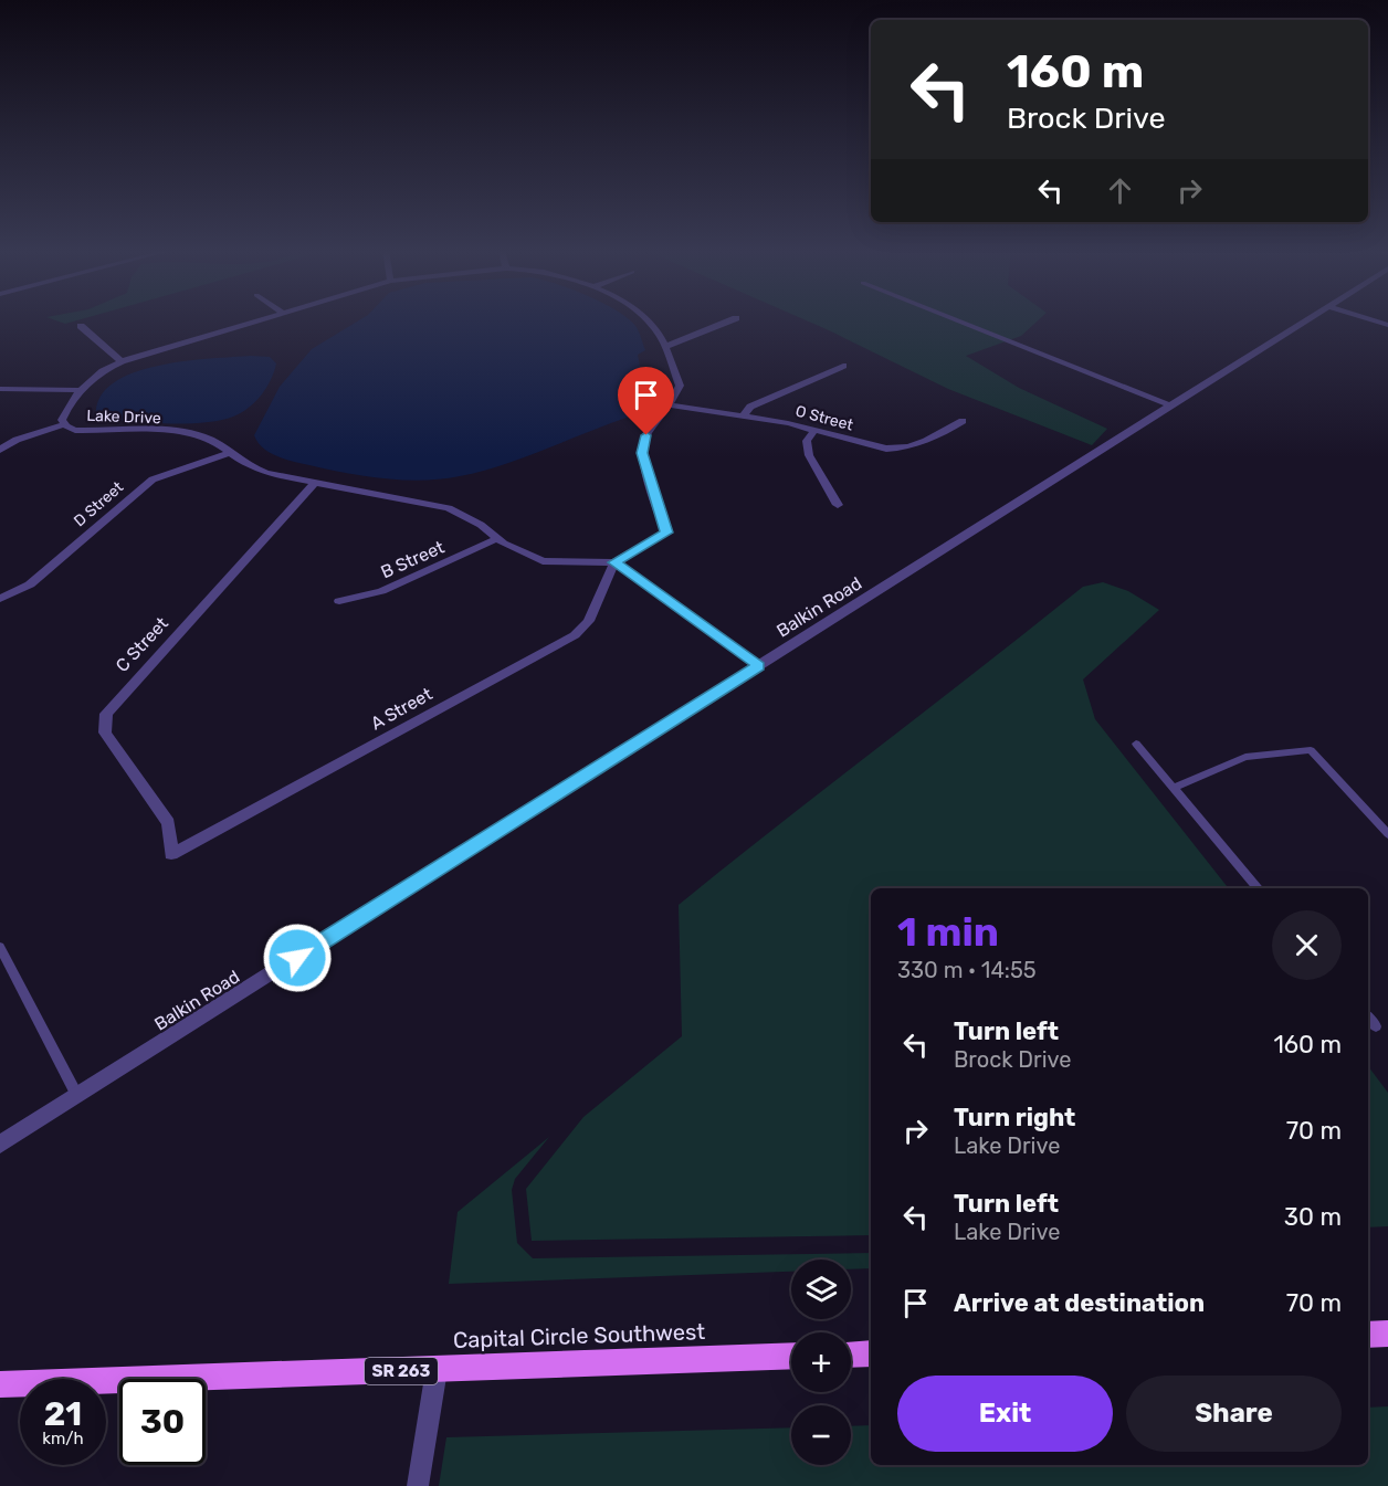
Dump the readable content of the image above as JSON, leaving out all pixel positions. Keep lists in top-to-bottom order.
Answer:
{
  "streets": {
    "main road": ["Capital Circle Southwest", "SR 263"],
    "street": [
      "Lake Drive",
      "O Street",
      "D Street",
      "B Street",
      "Balkin Road",
      "C Street",
      "A Street"
    ]
  },
  "crossings": [
    ["Lake Drive", "O Street"],
    ["Lake Drive", "D Street"],
    ["Lake Drive", "B Street"],
    ["Lake Drive", "C Street"],
    ["Lake Drive", "A Street"],
    ["C Street", "A Street"]
  ],
  "page": {
    "turn": ["160 m", "Brock Drive"],
    "heading": ["1 min", "330 m · 14:55"],
    "list": [
      {
        "name": "Turn left",
        "note": "Brock Drive",
        "value": "160 m"
      },
      {
        "name": "Turn right",
        "note": "Lake Drive",
        "value": "70 m"
      },
      {
        "name": "Turn left",
        "note": "Lake Drive",
        "value": "30 m"
      },
      {
        "name": "Arrive at destination",
        "value": "70 m"
      }
    ],
    "map_buttons": ["+", "−"],
    "buttons": ["Exit", "Share"],
    "speed": "21 km/h",
    "limit": "30"
  }
}
